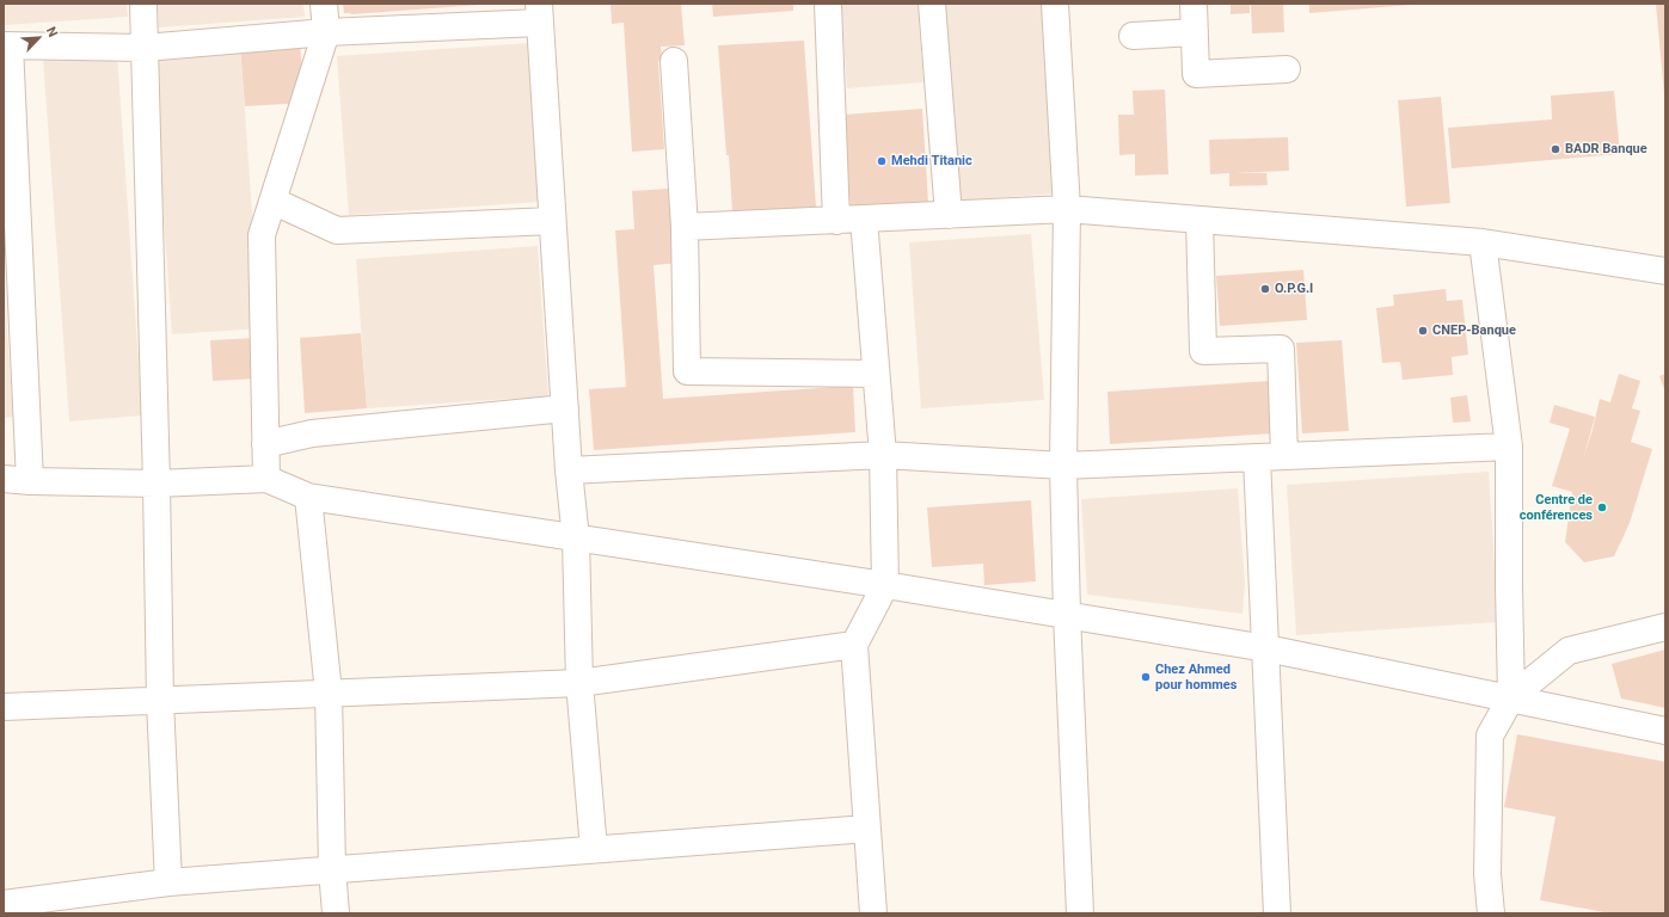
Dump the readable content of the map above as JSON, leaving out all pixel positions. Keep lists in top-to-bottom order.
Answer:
{
  "places": [
    "BADR Banque",
    "Mehdi Titanic",
    "O.P.G.I",
    "CNEP-Banque",
    "Centre de conférences",
    "Chez Ahmed pour hommes"
  ],
  "north": "top right"
}
